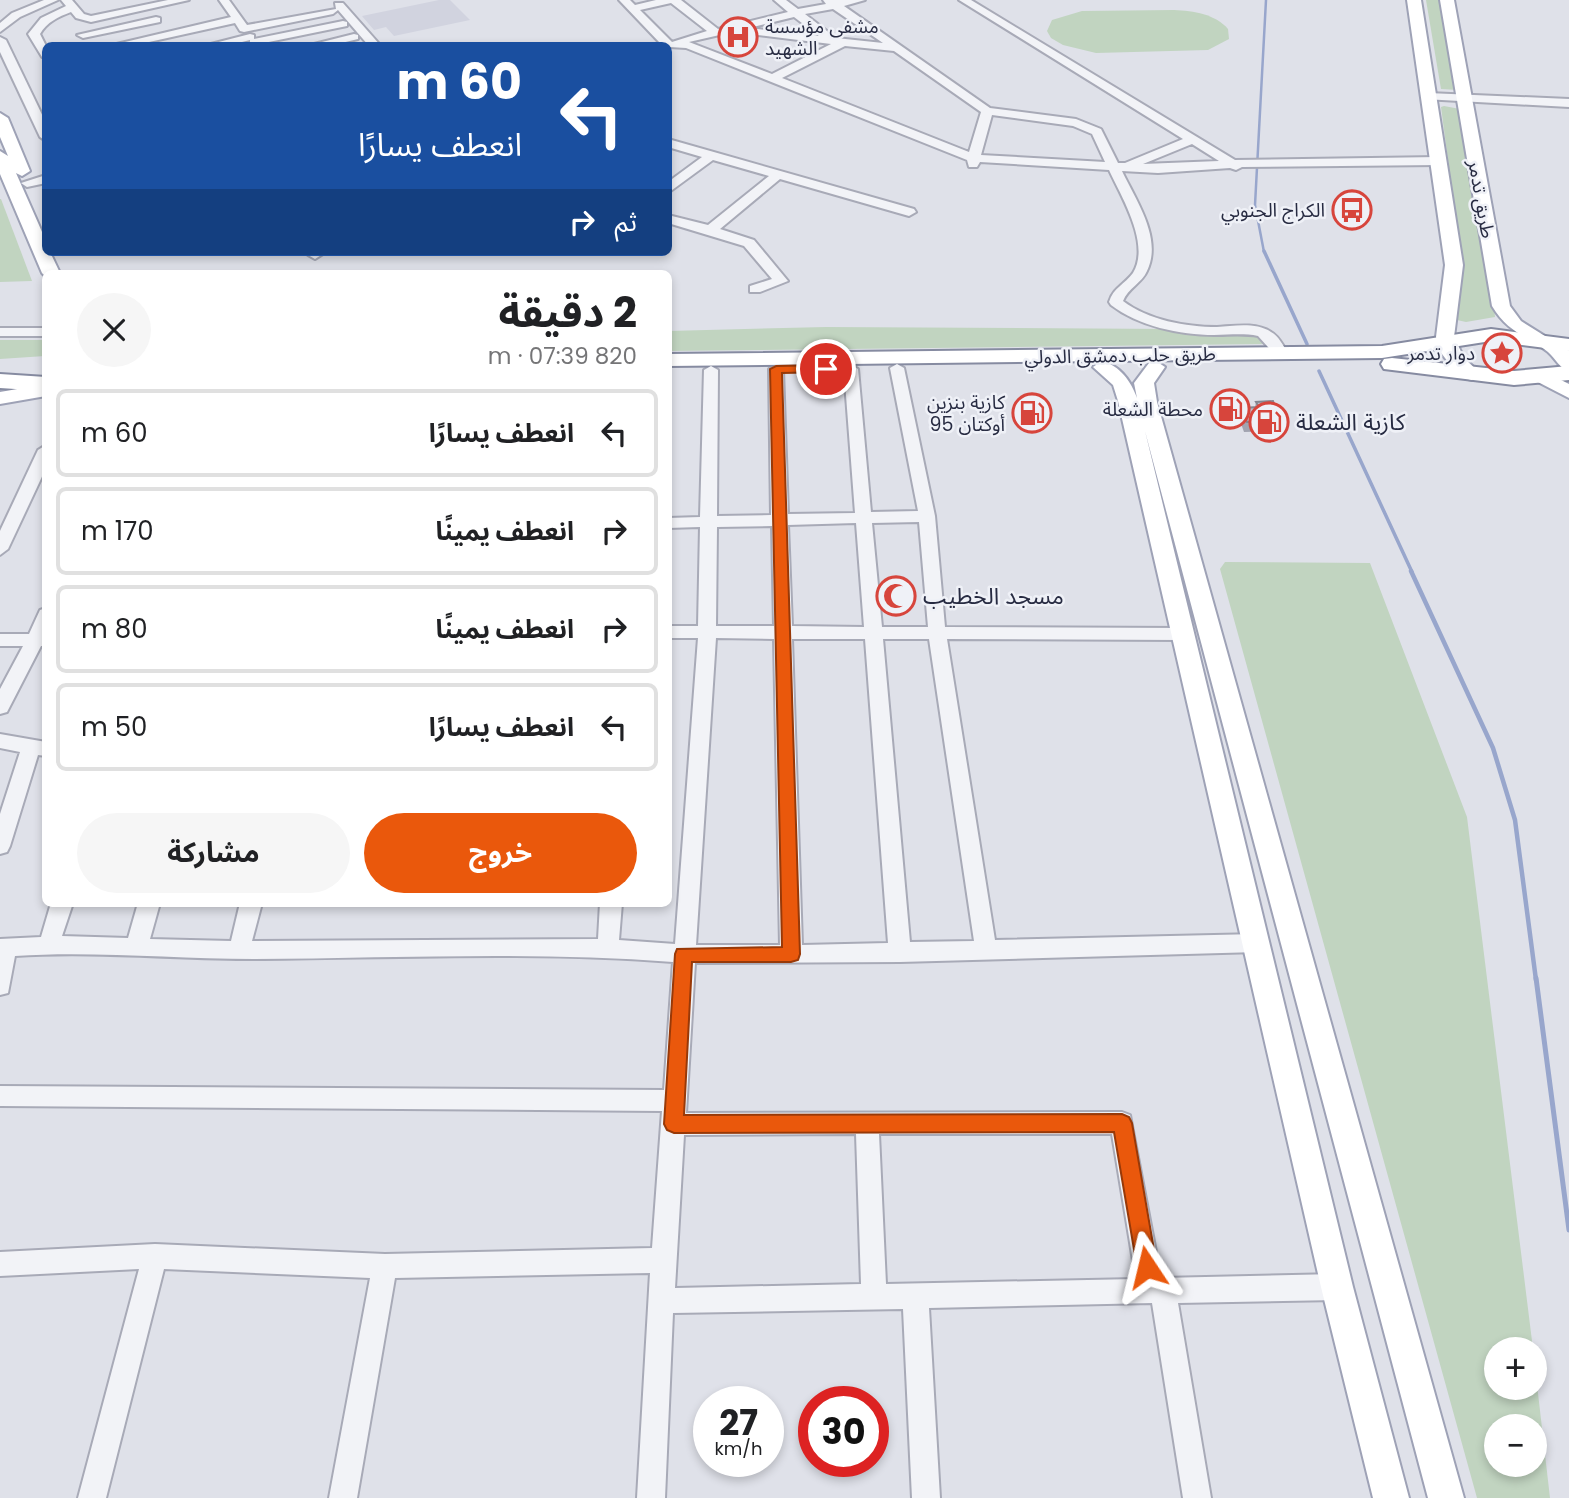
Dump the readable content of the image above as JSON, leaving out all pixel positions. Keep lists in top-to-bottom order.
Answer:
{
  "streets": {
    "highway": ["طريق حلب دمشق الدولي"],
    "main road": ["طريق تدمر"]
  },
  "crossings": [
    ["طريق تدمر", "طريق حلب دمشق الدولي"]
  ],
  "places": {
    "hospital": ["مشفى مؤسسة الشهيد"],
    "bus stop": ["الكراج الجنوبي"],
    "place": ["دوار تدمر"],
    "fuel station": ["محطة الشعلة", "كازية بنزين أوكتان 95", "كازية الشعلة"],
    "mosque": ["مسجد الخطيب"]
  },
  "page": {
    "turn": ["60 m", "انعطف يسارًا"],
    "then": "ثم",
    "heading": ["2 دقيقة", "820 m · 07:39"],
    "list": [
      {
        "name": "انعطف يسارًا",
        "value": "60 m"
      },
      {
        "name": "انعطف يمينًا",
        "value": "170 m"
      },
      {
        "name": "انعطف يمينًا",
        "value": "80 m"
      },
      {
        "name": "انعطف يسارًا",
        "value": "50 m"
      }
    ],
    "buttons": ["خروج", "مشاركة"],
    "map_buttons": ["+", "−"],
    "speed": "27 km/h",
    "limit": "30"
  }
}
